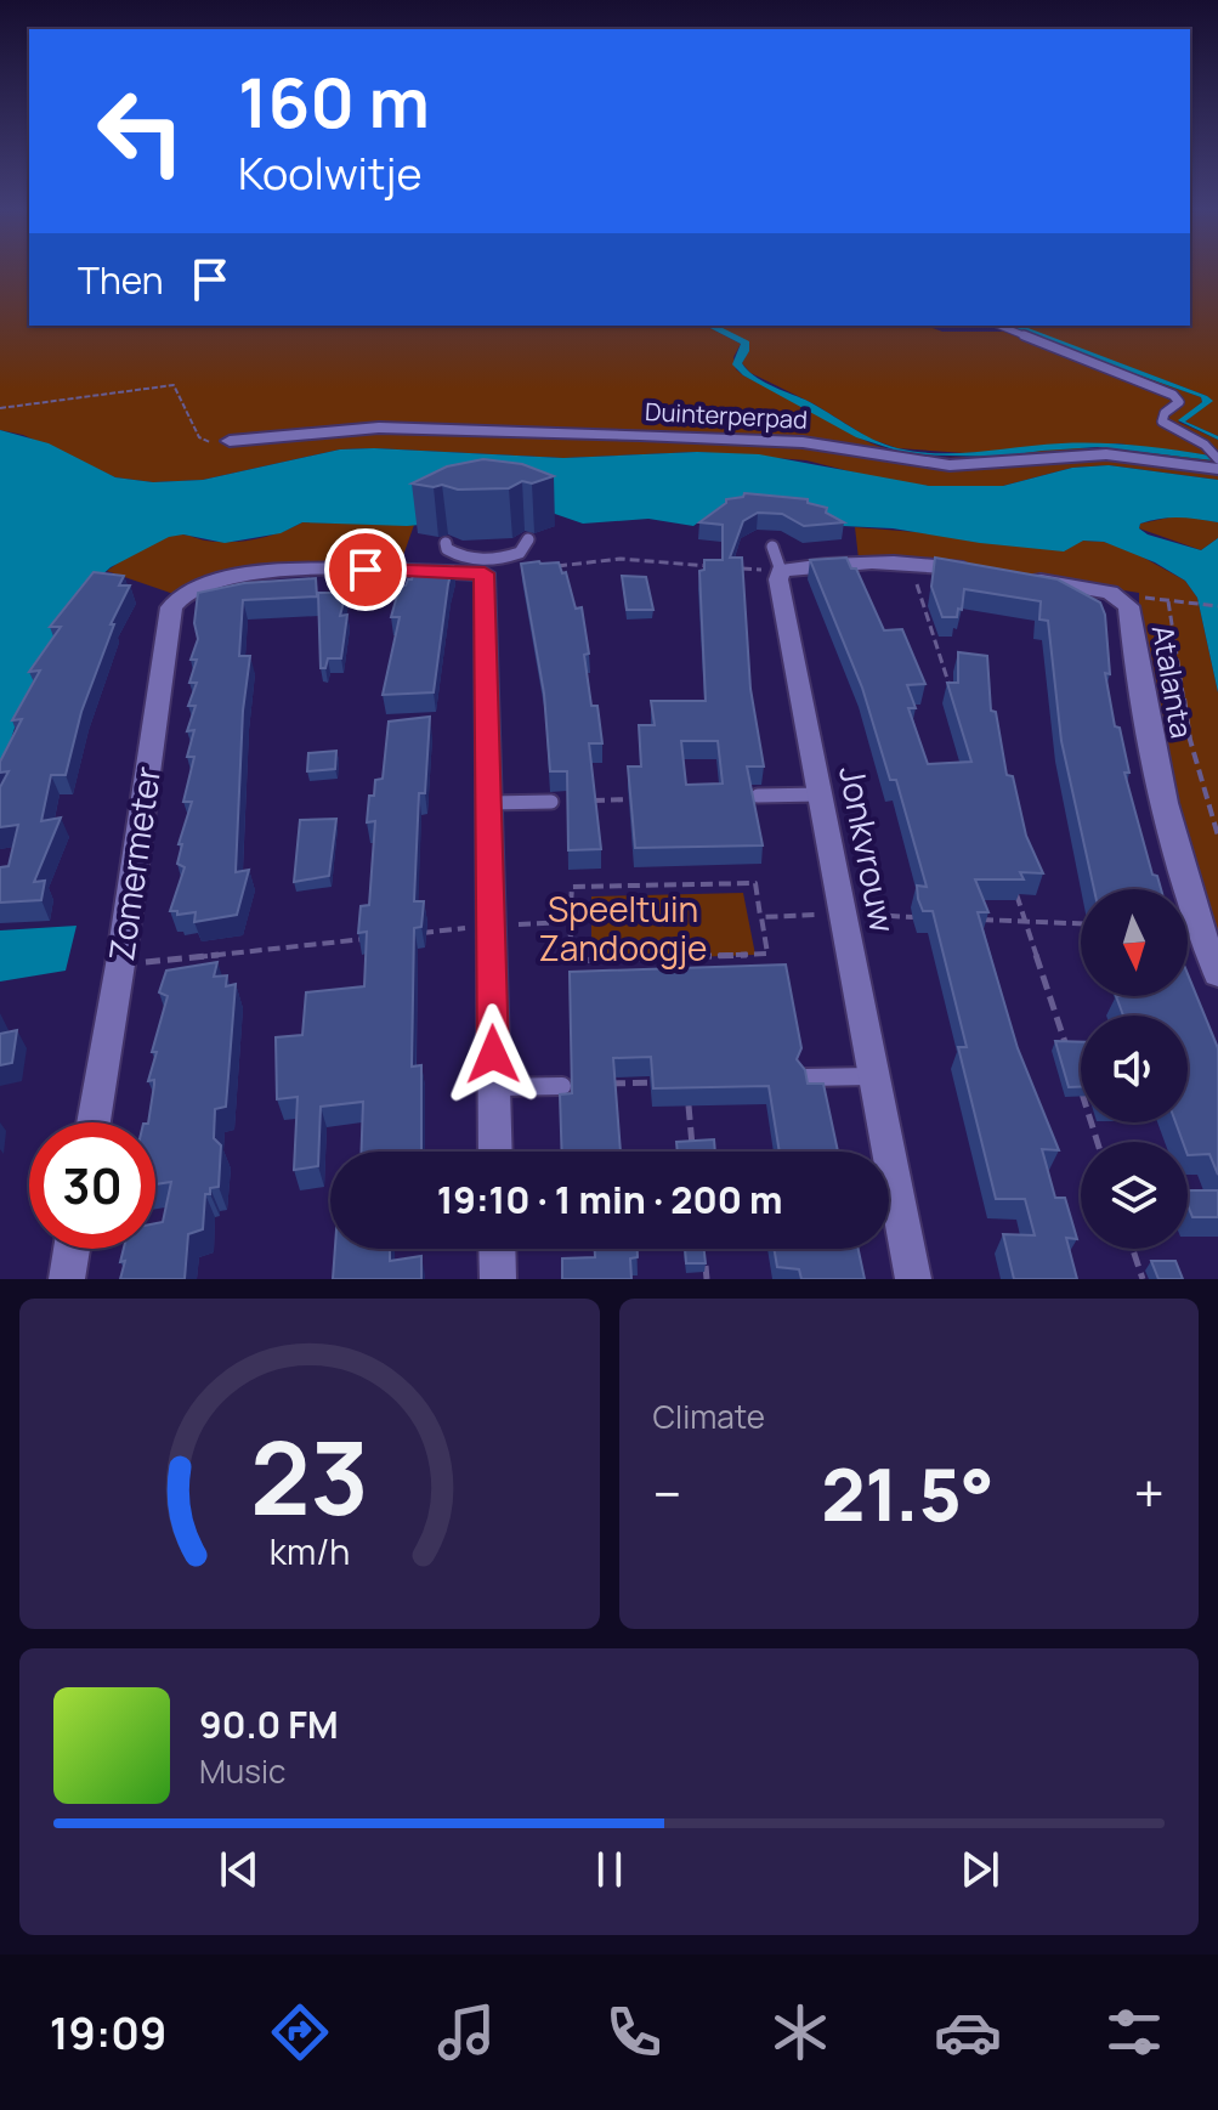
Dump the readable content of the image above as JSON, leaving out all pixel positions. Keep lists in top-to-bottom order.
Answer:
{
  "streets": {
    "street": [
      "Duinterperpad",
      "Atalanta",
      "Jonkvrouw",
      "Zomermeter"
    ]
  },
  "parks": ["Speeltuin Zandoogje"],
  "north": "bottom",
  "page": {
    "turn": ["160 m", "Koolwitje"],
    "then": "Then",
    "limit": "30",
    "trip": "19:10 · 1 min · 200 m",
    "tile": "Climate",
    "heat": ["−", "21.5°", "+"],
    "song": ["90.0 FM", "Music"],
    "tabs": "19:09",
    "gauge": ["23", "km/h"]
  }
}
